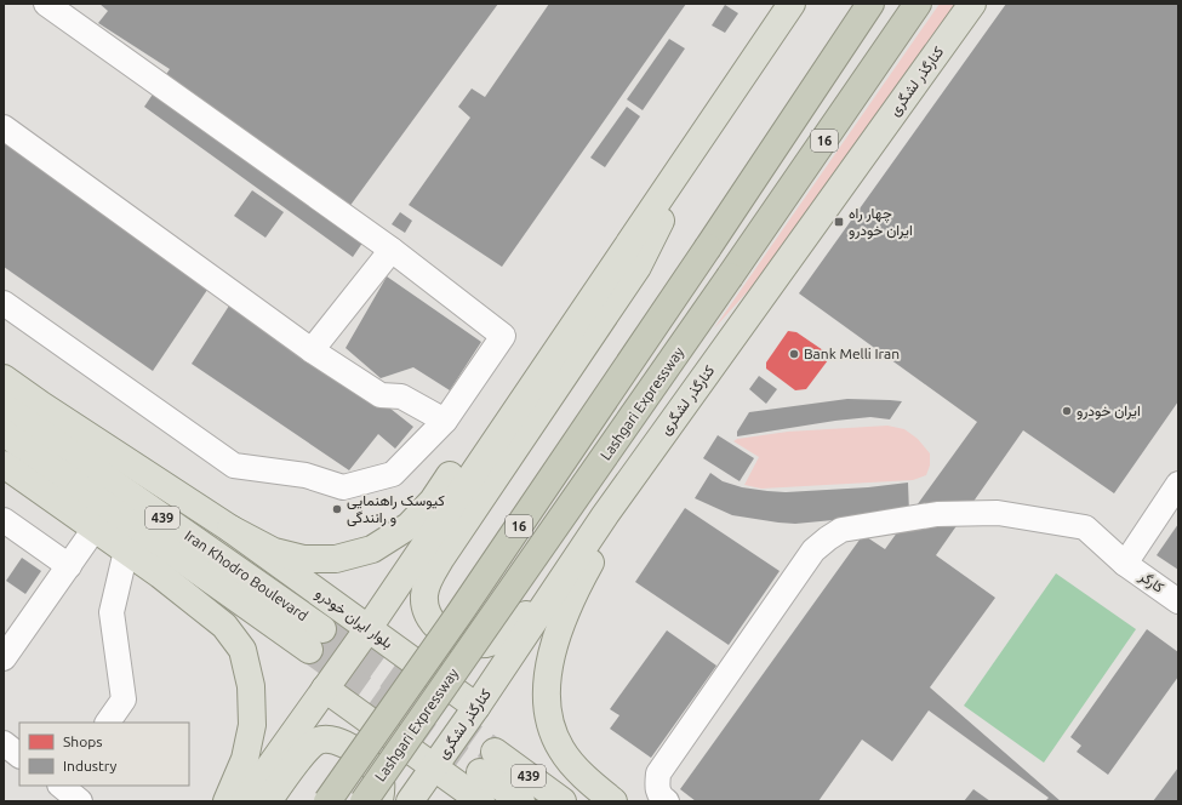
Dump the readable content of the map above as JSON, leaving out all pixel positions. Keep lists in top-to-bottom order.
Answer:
{
  "streets": {
    "highway": ["16", "Lashgari Expressway"],
    "main road": [
      "کنارگذر لشگری",
      "439",
      "Iran Khodro Boulevard",
      "بلوار ایران خودرو"
    ],
    "lane": ["کارگر"]
  },
  "crossings": [
    ["کنارگذر لشگری", "بلوار ایران خودرو"],
    ["Iran Khodro Boulevard", "بلوار ایران خودرو"]
  ],
  "places": {
    "transit": ["چهار راه ایران خودرو"],
    "other": ["Bank Melli Iran", "ایران خودرو", "کیوسک راهنمایی و رانندگی"]
  },
  "legend": ["Shops", "Industry"]
}
